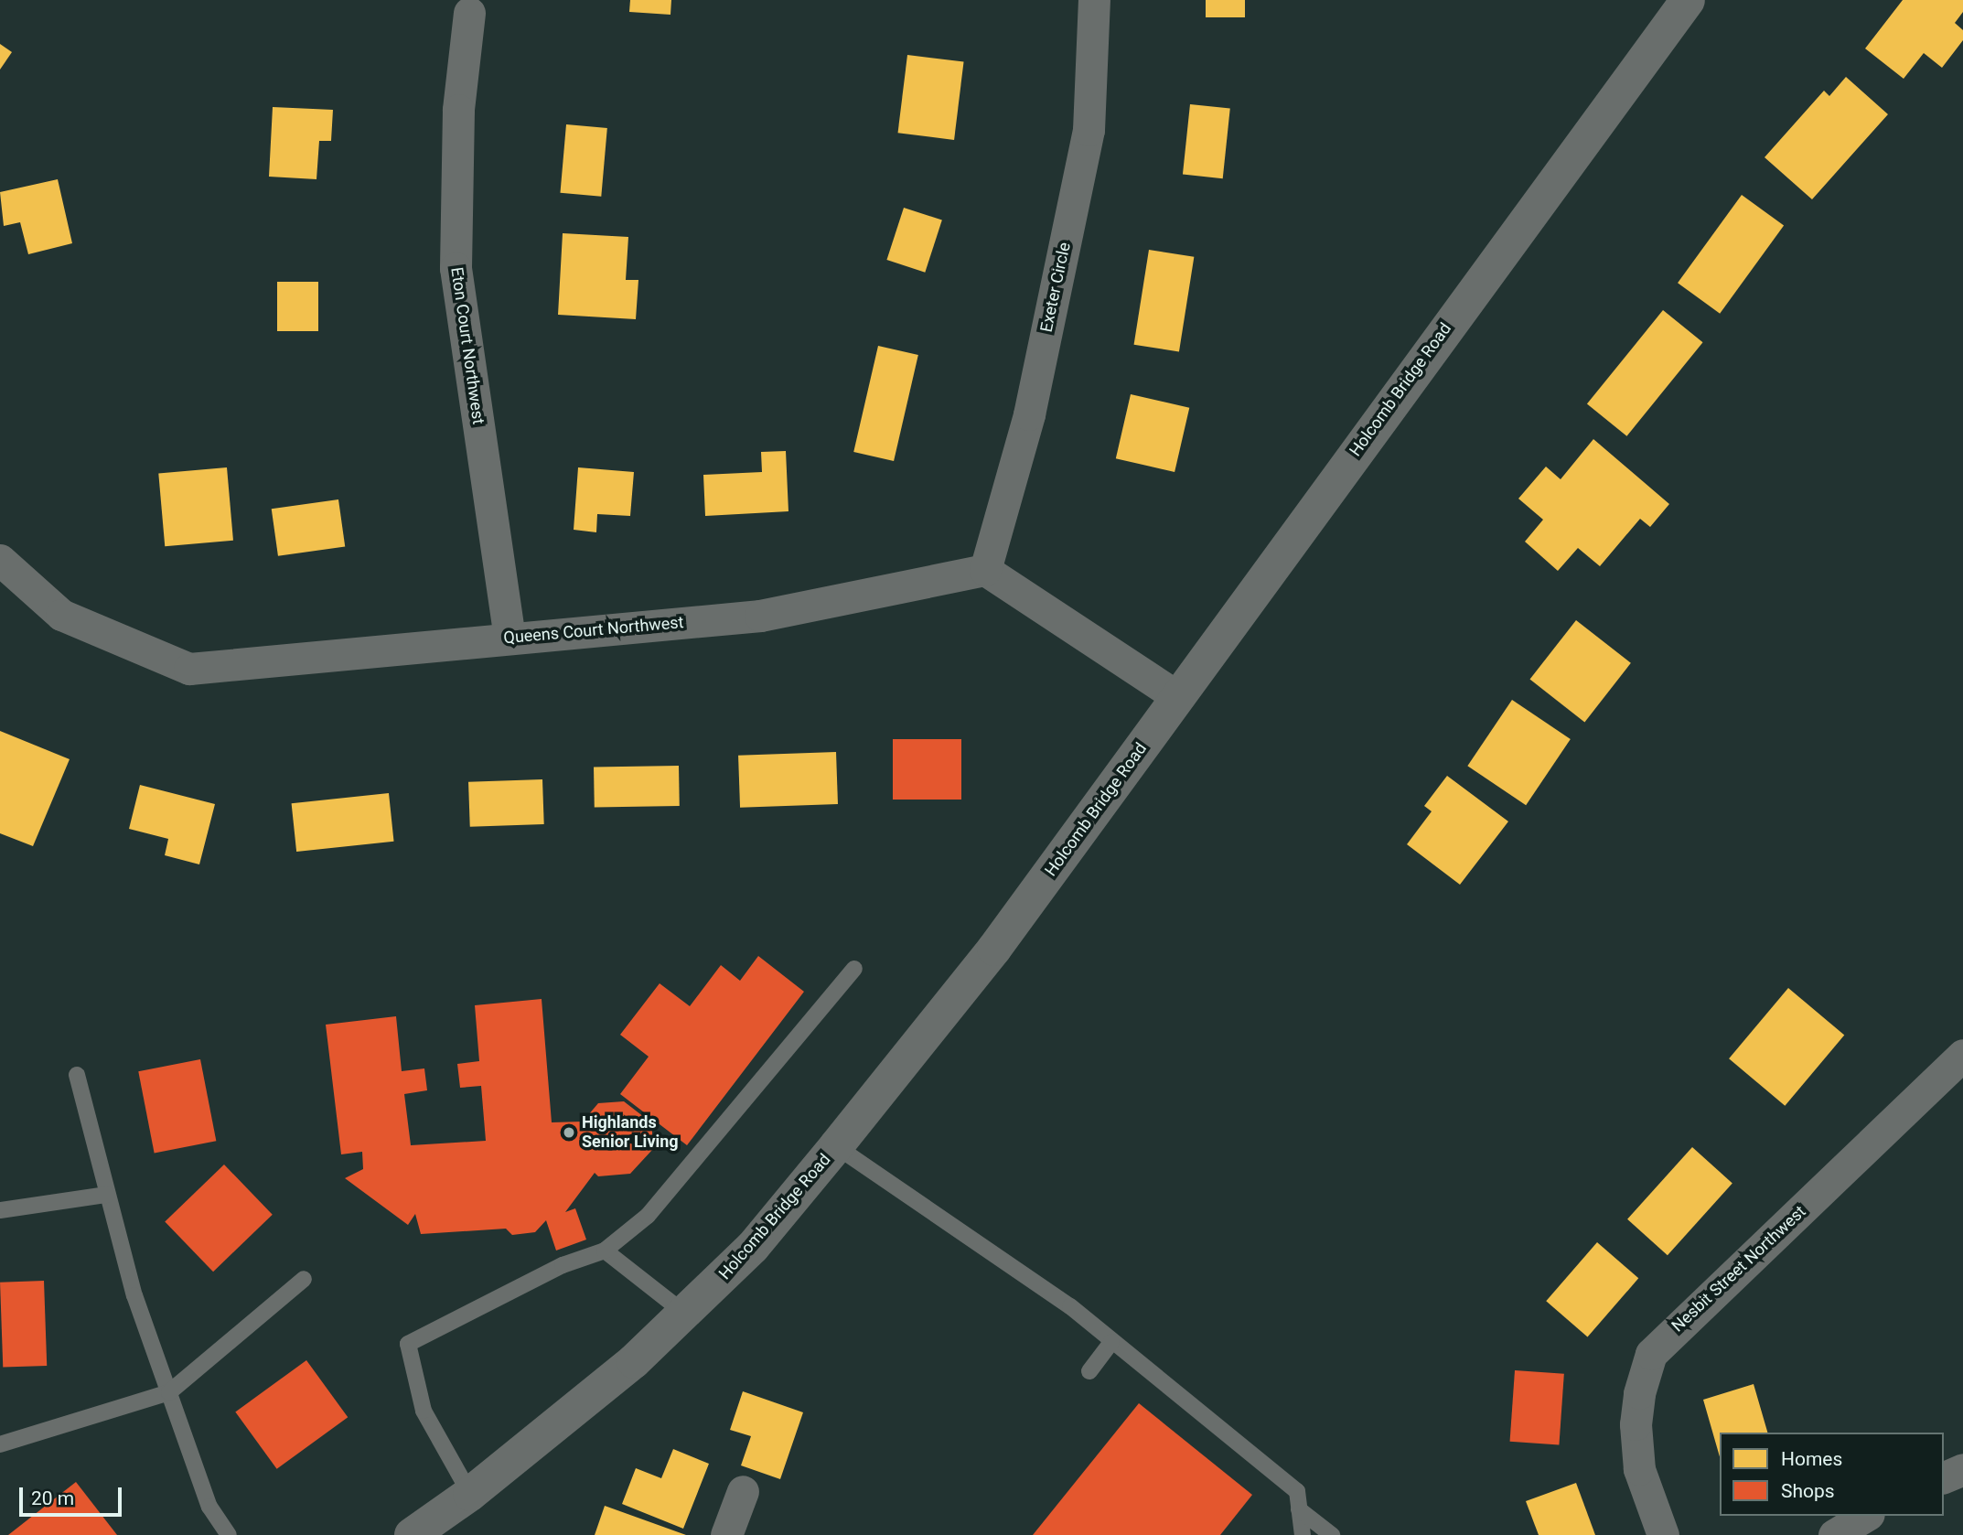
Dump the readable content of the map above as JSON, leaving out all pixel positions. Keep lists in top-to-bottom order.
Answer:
{
  "streets": {
    "street": [
      "Exeter Circle",
      "Eton Court Northwest",
      "Holcomb Bridge Road",
      "Queens Court Northwest",
      "Nesbit Street Northwest"
    ]
  },
  "crossings": [
    ["Exeter Circle", "Queens Court Northwest"],
    ["Eton Court Northwest", "Queens Court Northwest"]
  ],
  "places": ["Highlands Senior Living"],
  "legend": ["Homes", "Shops"],
  "scale_bar": "20 m"
}
